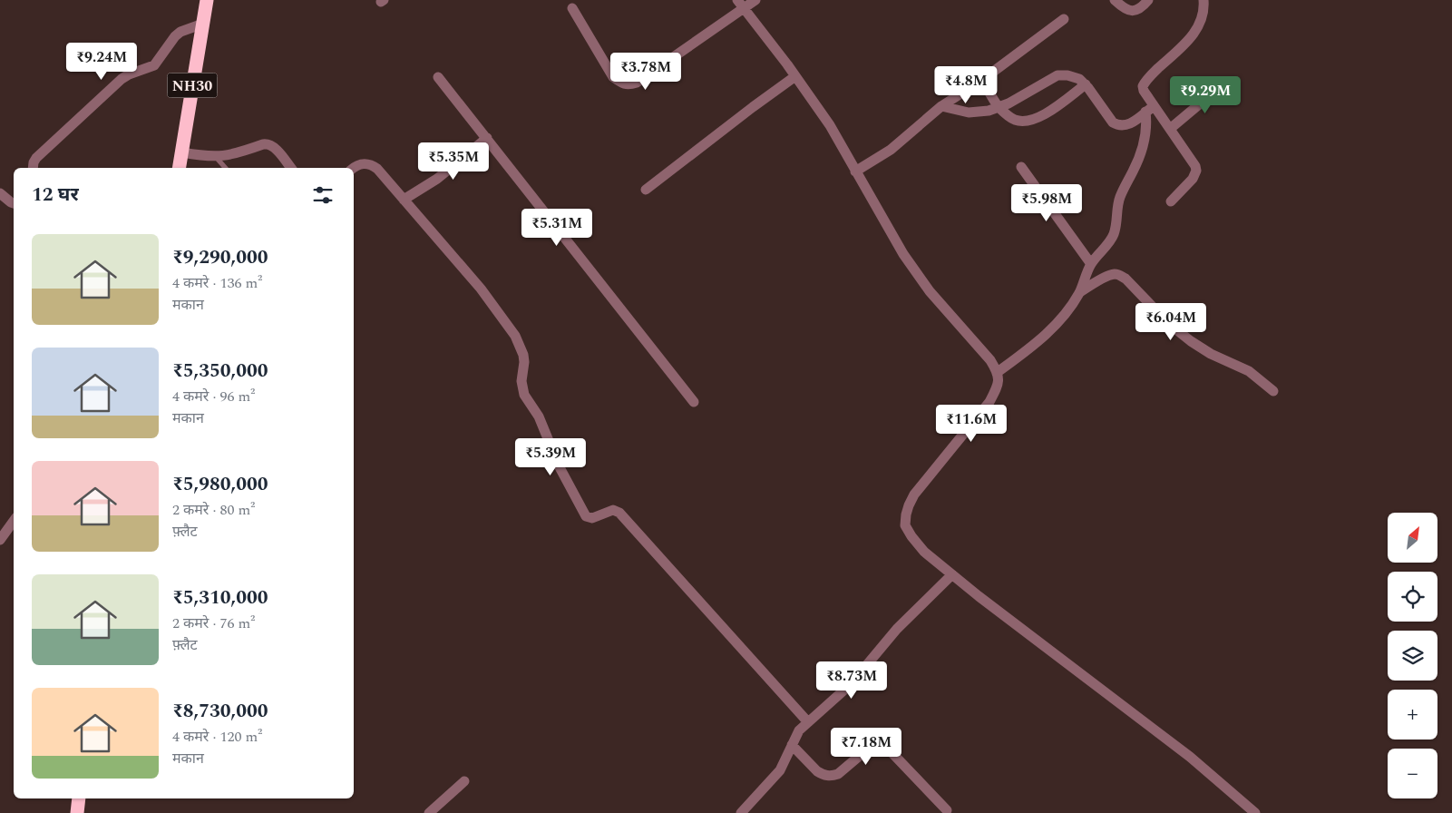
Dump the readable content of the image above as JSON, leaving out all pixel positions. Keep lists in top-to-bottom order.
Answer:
{
  "streets": {
    "highway": ["NH30"]
  },
  "north": "top right",
  "page": {
    "price": [
      "₹9.24M",
      "₹3.78M",
      "₹4.8M",
      "₹9.29M",
      "₹5.35M",
      "₹5.98M",
      "₹5.31M",
      "₹6.04M",
      "₹11.6M",
      "₹5.39M",
      "₹8.73M",
      "₹7.18M"
    ],
    "heading": "12 घर",
    "list": [
      {
        "name": "₹9,290,000",
        "note": "4 कमरे · 136 m² · मकान"
      },
      {
        "name": "₹5,350,000",
        "note": "4 कमरे · 96 m² · मकान"
      },
      {
        "name": "₹5,980,000",
        "note": "2 कमरे · 80 m² · फ़्लैट"
      },
      {
        "name": "₹5,310,000",
        "note": "2 कमरे · 76 m² · फ़्लैट"
      },
      {
        "name": "₹8,730,000",
        "note": "4 कमरे · 120 m² · मकान"
      }
    ],
    "map_buttons": ["+", "−"]
  }
}
